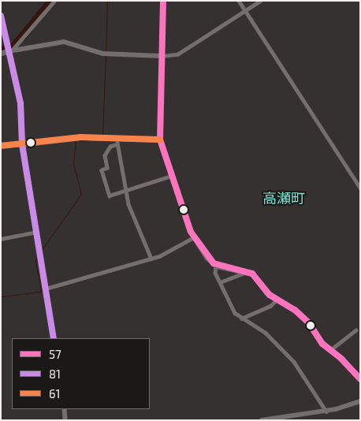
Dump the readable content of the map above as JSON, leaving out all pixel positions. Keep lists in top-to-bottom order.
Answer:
{
  "districts": ["高瀬町"],
  "lines": ["transit line 57", "transit line 81", "transit line 61"],
  "legend": ["57", "81", "61"]
}
